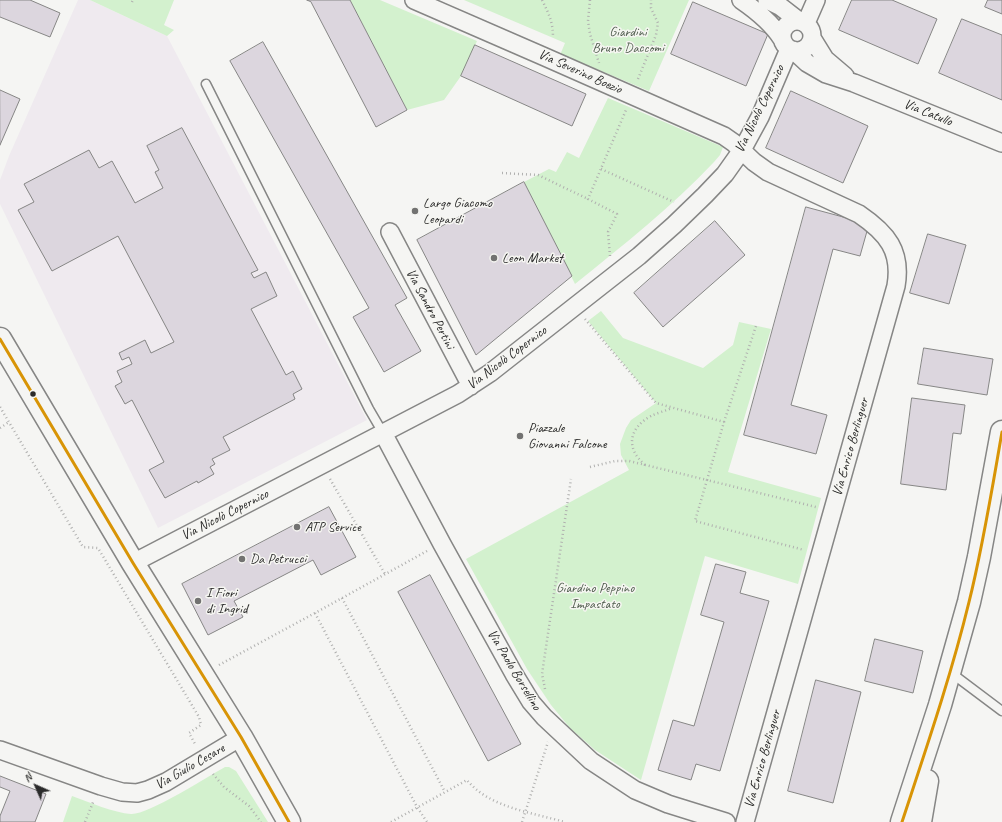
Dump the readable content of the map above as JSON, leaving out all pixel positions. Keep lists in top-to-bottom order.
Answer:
{
  "streets": {
    "street": [
      "Via Severino Boezio",
      "Via Nicolò Copernico",
      "Via Catullo",
      "Via Sandro Pertini",
      "Via Enrico Berlinguer",
      "Via Paolo Borsellino",
      "Via Giulio Cesare"
    ]
  },
  "crossings": [
    ["Via Severino Boezio", "Via Nicolò Copernico"],
    ["Via Severino Boezio", "Via Enrico Berlinguer"],
    ["Via Nicolò Copernico", "Via Catullo"],
    ["Via Nicolò Copernico", "Via Sandro Pertini"],
    ["Via Nicolò Copernico", "Via Enrico Berlinguer"],
    ["Via Nicolò Copernico", "Via Paolo Borsellino"]
  ],
  "parks": ["Giardini Bruno Daccomi", "Giardino Peppino Impastato"],
  "places": [
    "Largo Giacomo Leopardi",
    "Leon Market",
    "Piazzale Giovanni Falcone",
    "ATP Service",
    "Da Petrucci",
    "I Fiori di Ingrid"
  ],
  "north": "top left"
}
